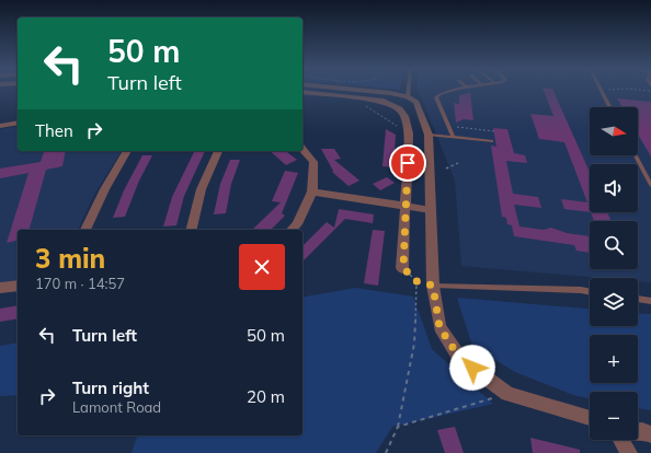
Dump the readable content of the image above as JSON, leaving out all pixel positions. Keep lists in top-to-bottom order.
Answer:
{
  "north": "right",
  "page": {
    "turn": ["50 m", "Turn left"],
    "map_buttons": ["+", "−"],
    "then": "Then",
    "heading": ["3 min", "170 m · 14:57"],
    "list": [
      {
        "name": "Turn left",
        "value": "50 m"
      },
      {
        "name": "Turn right",
        "note": "Lamont Road",
        "value": "20 m"
      }
    ]
  }
}
